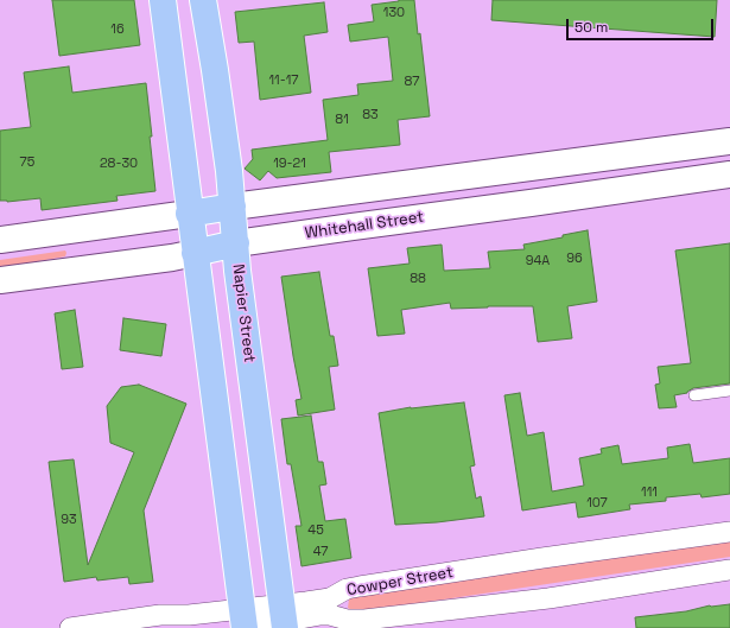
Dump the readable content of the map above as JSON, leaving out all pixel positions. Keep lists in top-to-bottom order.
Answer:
{
  "streets": {
    "main road": ["Whitehall Street", "Napier Street"],
    "street": ["Cowper Street"]
  },
  "crossings": [
    ["Whitehall Street", "Napier Street"],
    ["Napier Street", "Cowper Street"]
  ],
  "house_numbers": [
    "130",
    "16",
    "11-17",
    "87",
    "83",
    "81",
    "75",
    "28-30",
    "19-21",
    "96",
    "94A",
    "88",
    "111",
    "107",
    "93",
    "45",
    "47"
  ],
  "scale_bar": "50 m"
}
